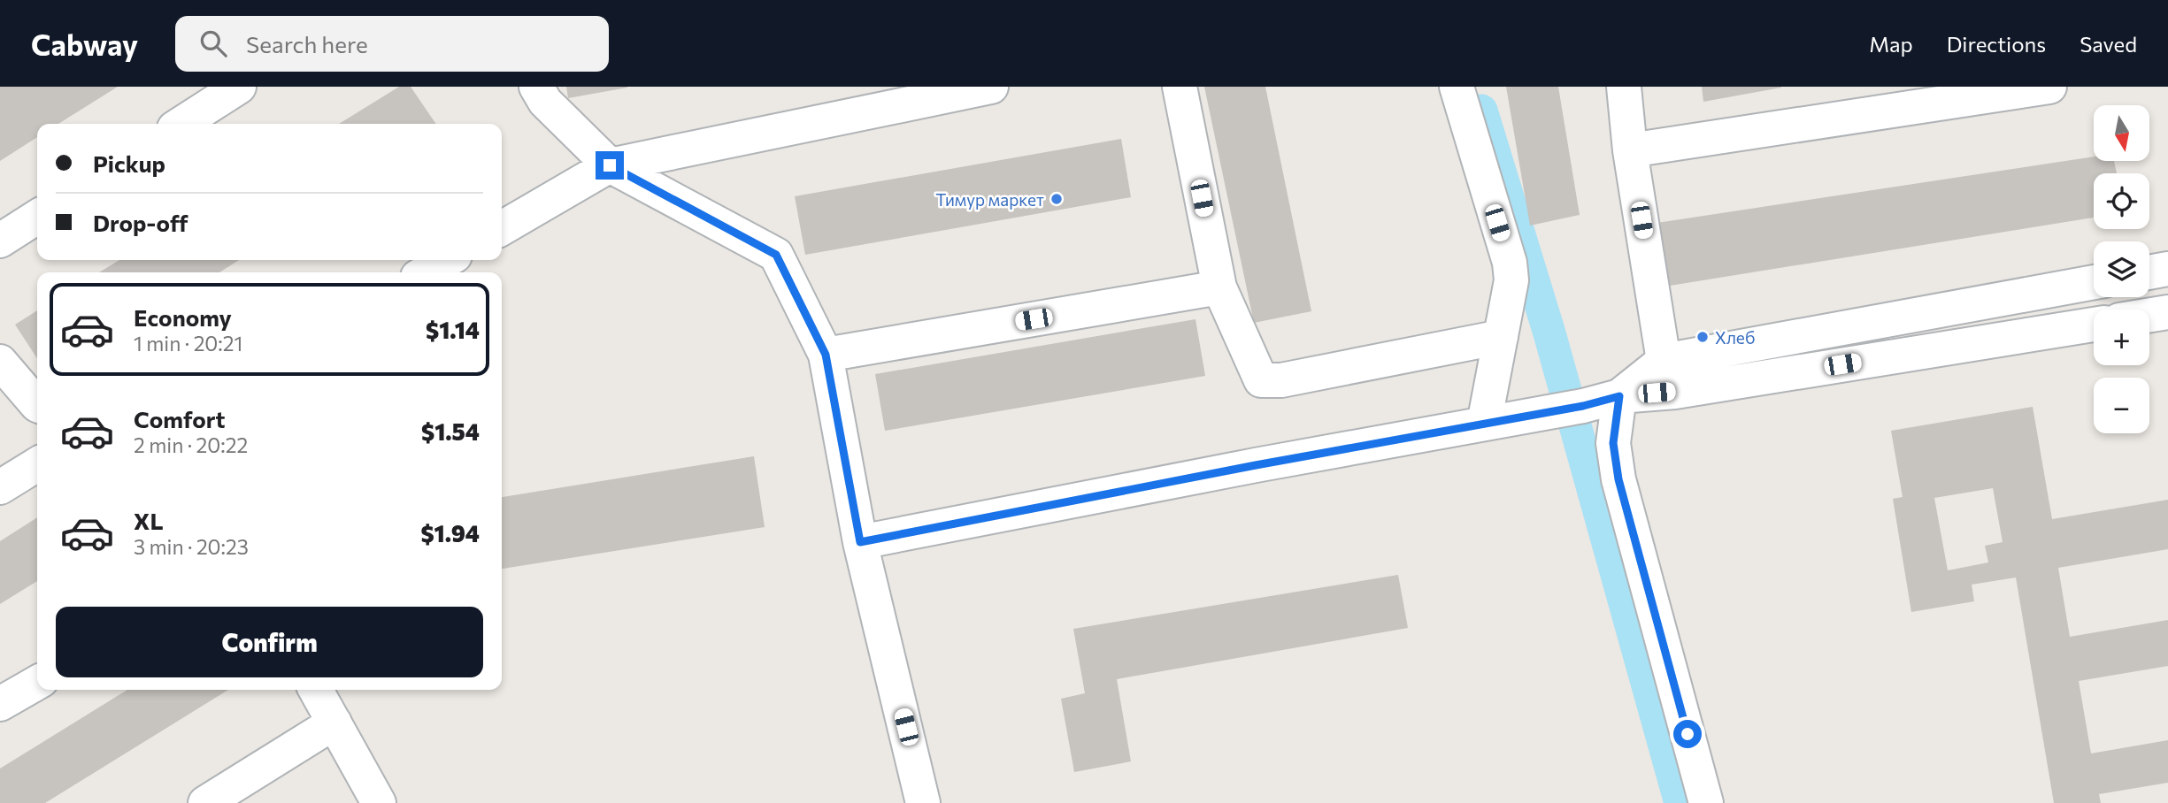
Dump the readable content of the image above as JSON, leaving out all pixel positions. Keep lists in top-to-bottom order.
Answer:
{
  "places": ["Тимур маркет", "Хлеб"],
  "north": "bottom",
  "page": {
    "header": "Cabway",
    "search": "Search here",
    "nav": ["Map", "Directions", "Saved"],
    "map_buttons": ["+", "−"],
    "banner": ["Pickup", "Drop-off"],
    "list": [
      {
        "name": "Economy",
        "note": "1 min · 20:21",
        "value": "$1.14"
      },
      {
        "name": "Comfort",
        "note": "2 min · 20:22",
        "value": "$1.54"
      },
      {
        "name": "XL",
        "note": "3 min · 20:23",
        "value": "$1.94"
      }
    ],
    "buttons": "Confirm"
  }
}
